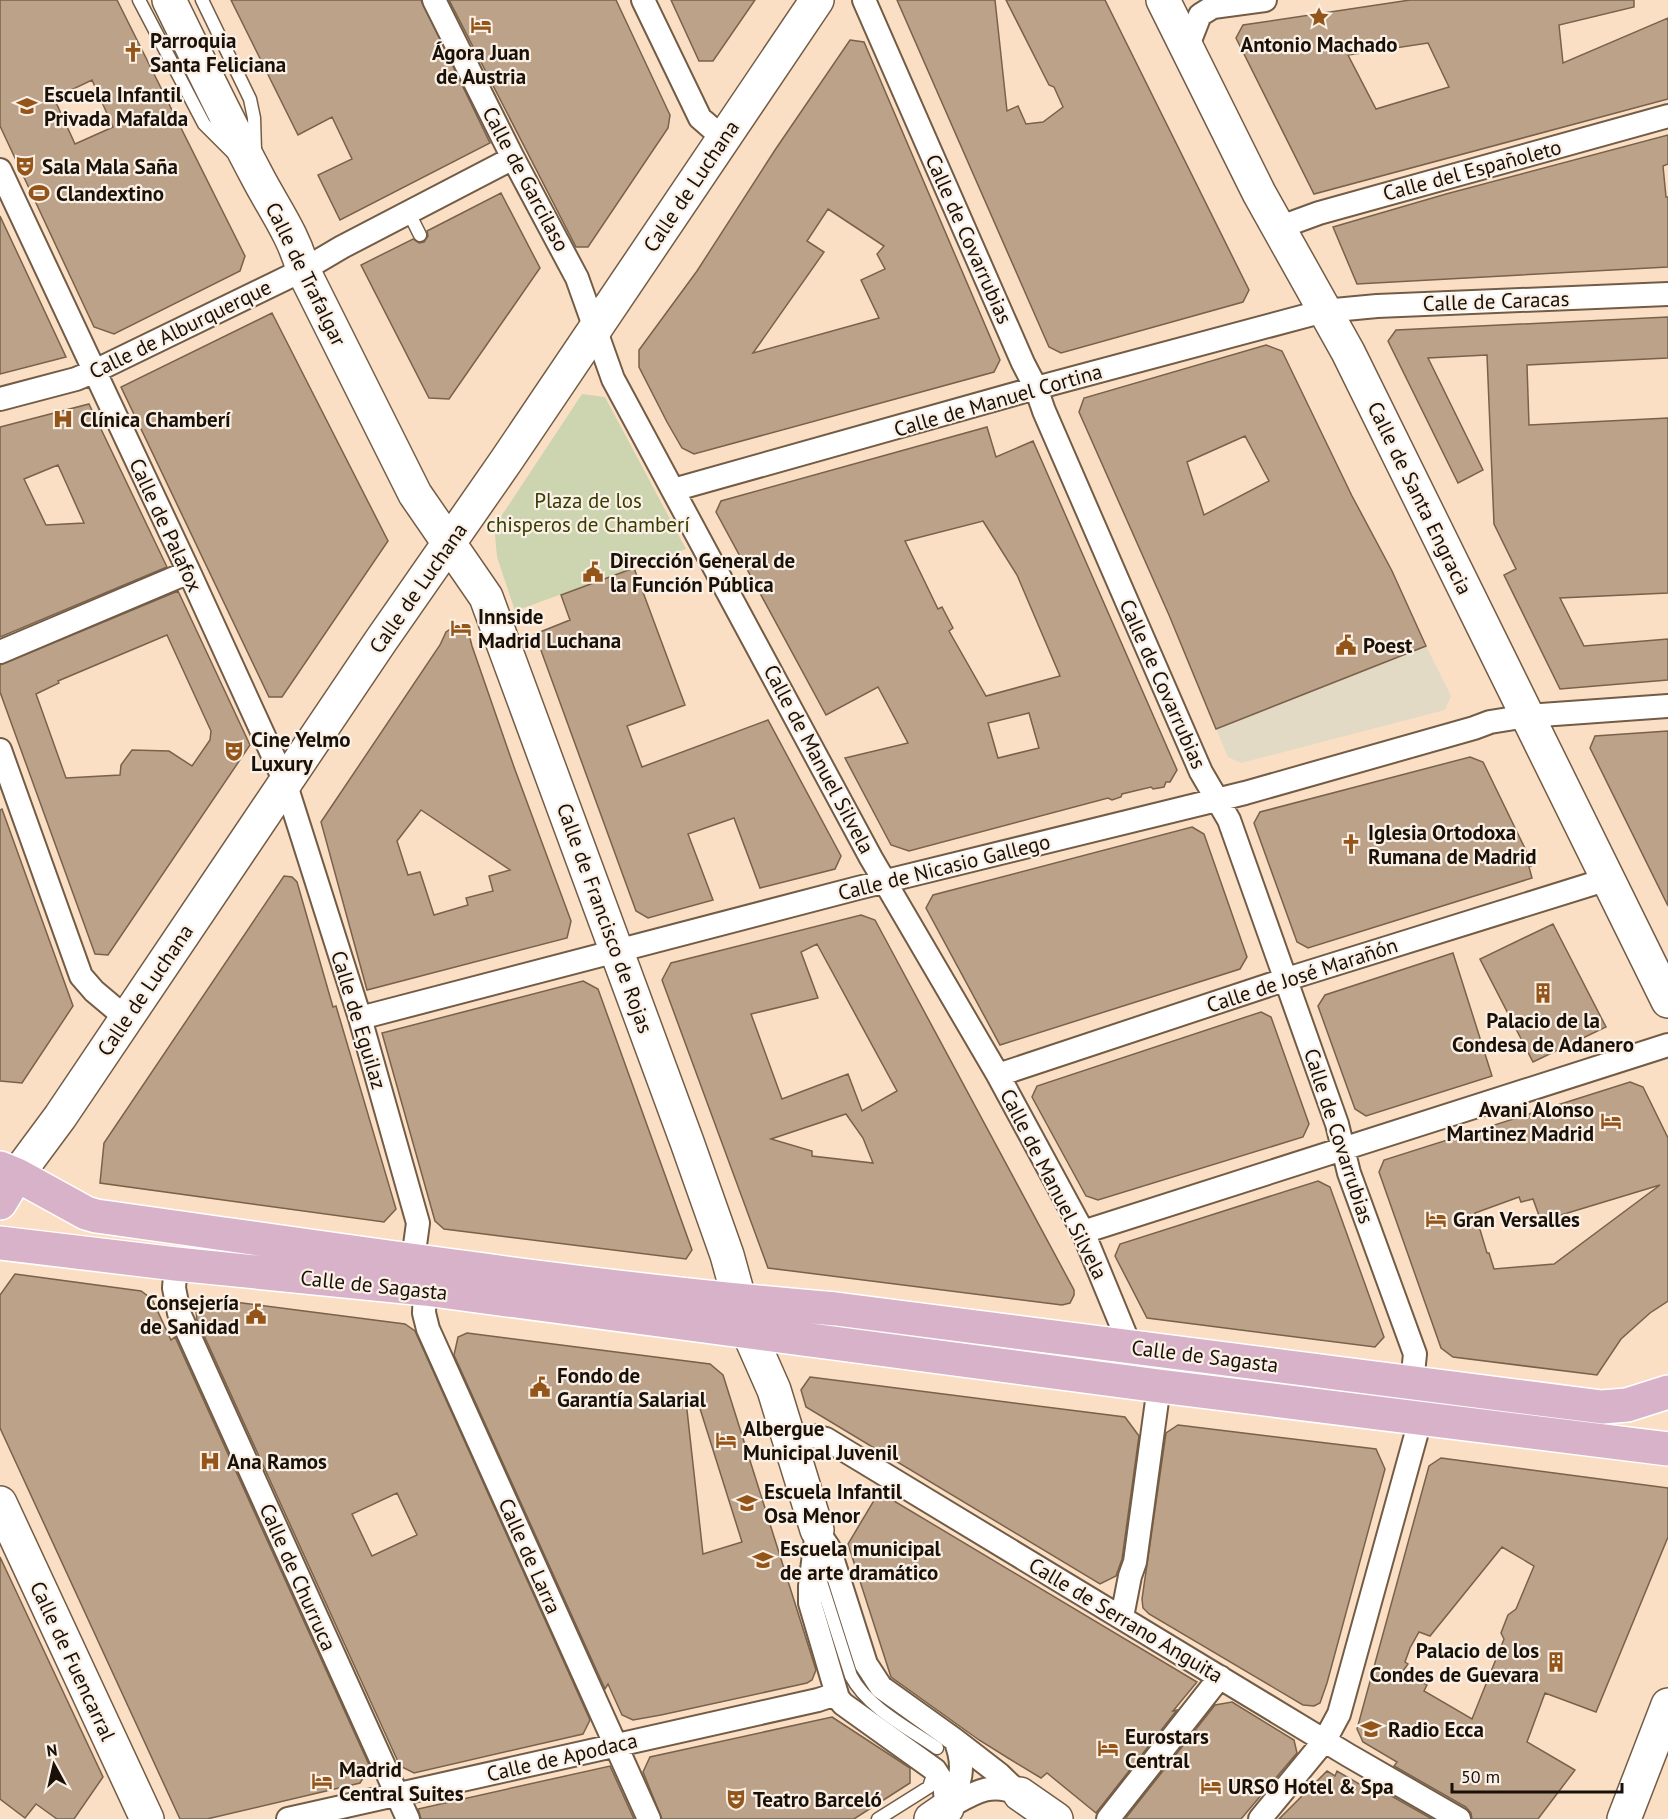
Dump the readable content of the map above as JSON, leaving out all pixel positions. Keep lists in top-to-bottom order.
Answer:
{
  "streets": {
    "main road": ["Calle de Sagasta"],
    "street": [
      "Calle del Españoleto",
      "Calle de Garcilaso",
      "Calle de Luchana",
      "Calle de Covarrubias",
      "Calle de Trafalgar",
      "Calle de Caracas",
      "Calle de Alburquerque",
      "Calle de Manuel Cortina",
      "Calle de Santa Engracia",
      "Calle de Palafox",
      "Calle de Manuel Silvela",
      "Calle de Nicasio Gallego",
      "Calle de Francisco de Rojas",
      "Calle de José Marañón",
      "Calle de Eguilaz",
      "Calle de Larra",
      "Calle de Churruca",
      "Calle de Serrano Anguita",
      "Calle de Fuencarral",
      "Calle de Apodaca"
    ]
  },
  "crossings": [
    ["Calle del Españoleto", "Calle de Santa Engracia"],
    ["Calle de Garcilaso", "Calle de Luchana"],
    ["Calle de Garcilaso", "Calle de Alburquerque"],
    ["Calle de Garcilaso", "Calle de Manuel Silvela"],
    ["Calle de Luchana", "Calle de Trafalgar"],
    ["Calle de Luchana", "Calle de Palafox"],
    ["Calle de Luchana", "Calle de Manuel Silvela"],
    ["Calle de Luchana", "Calle de Francisco de Rojas"],
    ["Calle de Luchana", "Calle de Eguilaz"],
    ["Calle de Luchana", "Calle de Sagasta"],
    ["Calle de Covarrubias", "Calle de Manuel Cortina"],
    ["Calle de Covarrubias", "Calle de Nicasio Gallego"],
    ["Calle de Covarrubias", "Calle de José Marañón"],
    ["Calle de Covarrubias", "Calle de Sagasta"],
    ["Calle de Trafalgar", "Calle de Alburquerque"],
    ["Calle de Trafalgar", "Calle de Francisco de Rojas"],
    ["Calle de Caracas", "Calle de Manuel Cortina"],
    ["Calle de Caracas", "Calle de Santa Engracia"],
    ["Calle de Alburquerque", "Calle de Palafox"],
    ["Calle de Manuel Cortina", "Calle de Santa Engracia"],
    ["Calle de Manuel Cortina", "Calle de Manuel Silvela"],
    ["Calle de Santa Engracia", "Calle de Nicasio Gallego"],
    ["Calle de Santa Engracia", "Calle de José Marañón"],
    ["Calle de Palafox", "Calle de Eguilaz"],
    ["Calle de Manuel Silvela", "Calle de Nicasio Gallego"],
    ["Calle de Manuel Silvela", "Calle de José Marañón"],
    ["Calle de Manuel Silvela", "Calle de Sagasta"],
    ["Calle de Nicasio Gallego", "Calle de Francisco de Rojas"],
    ["Calle de Nicasio Gallego", "Calle de Eguilaz"],
    ["Calle de Francisco de Rojas", "Calle de Sagasta"],
    ["Calle de Francisco de Rojas", "Calle de Serrano Anguita"],
    ["Calle de Eguilaz", "Calle de Sagasta"],
    ["Calle de Eguilaz", "Calle de Larra"],
    ["Calle de Sagasta", "Calle de Larra"],
    ["Calle de Sagasta", "Calle de Churruca"],
    ["Calle de Larra", "Calle de Apodaca"],
    ["Calle de Churruca", "Calle de Apodaca"]
  ],
  "parks": ["Plaza de los chisperos de Chamberí"],
  "places": {
    "place": ["Antonio Machado"],
    "hotel": [
      "Ágora Juan de Austria",
      "Innside Madrid Luchana",
      "Avani Alonso Martinez Madrid",
      "Gran Versalles",
      "Albergue Municipal Juvenil",
      "Eurostars Central",
      "Madrid Central Suites",
      "URSO Hotel & Spa"
    ],
    "church": ["Parroquia Santa Feliciana", "Iglesia Ortodoxa Rumana de Madrid"],
    "school or university": [
      "Escuela Infantil Privada Mafalda",
      "Escuela Infantil Osa Menor",
      "Escuela municipal de arte dramático",
      "Radio Ecca"
    ],
    "theatre": ["Sala Mala Saña", "Cine Yelmo Luxury", "Teatro Barceló"],
    "sports": ["Clandextino"],
    "hospital": ["Clínica Chamberí", "Ana Ramos"],
    "public building": [
      "Dirección General de la Función Pública",
      "Poest",
      "Consejería de Sanidad",
      "Fondo de Garantía Salarial"
    ],
    "building": ["Palacio de la Condesa de Adanero", "Palacio de los Condes de Guevara"]
  },
  "scale_bar": "50 m",
  "north": "top"
}
